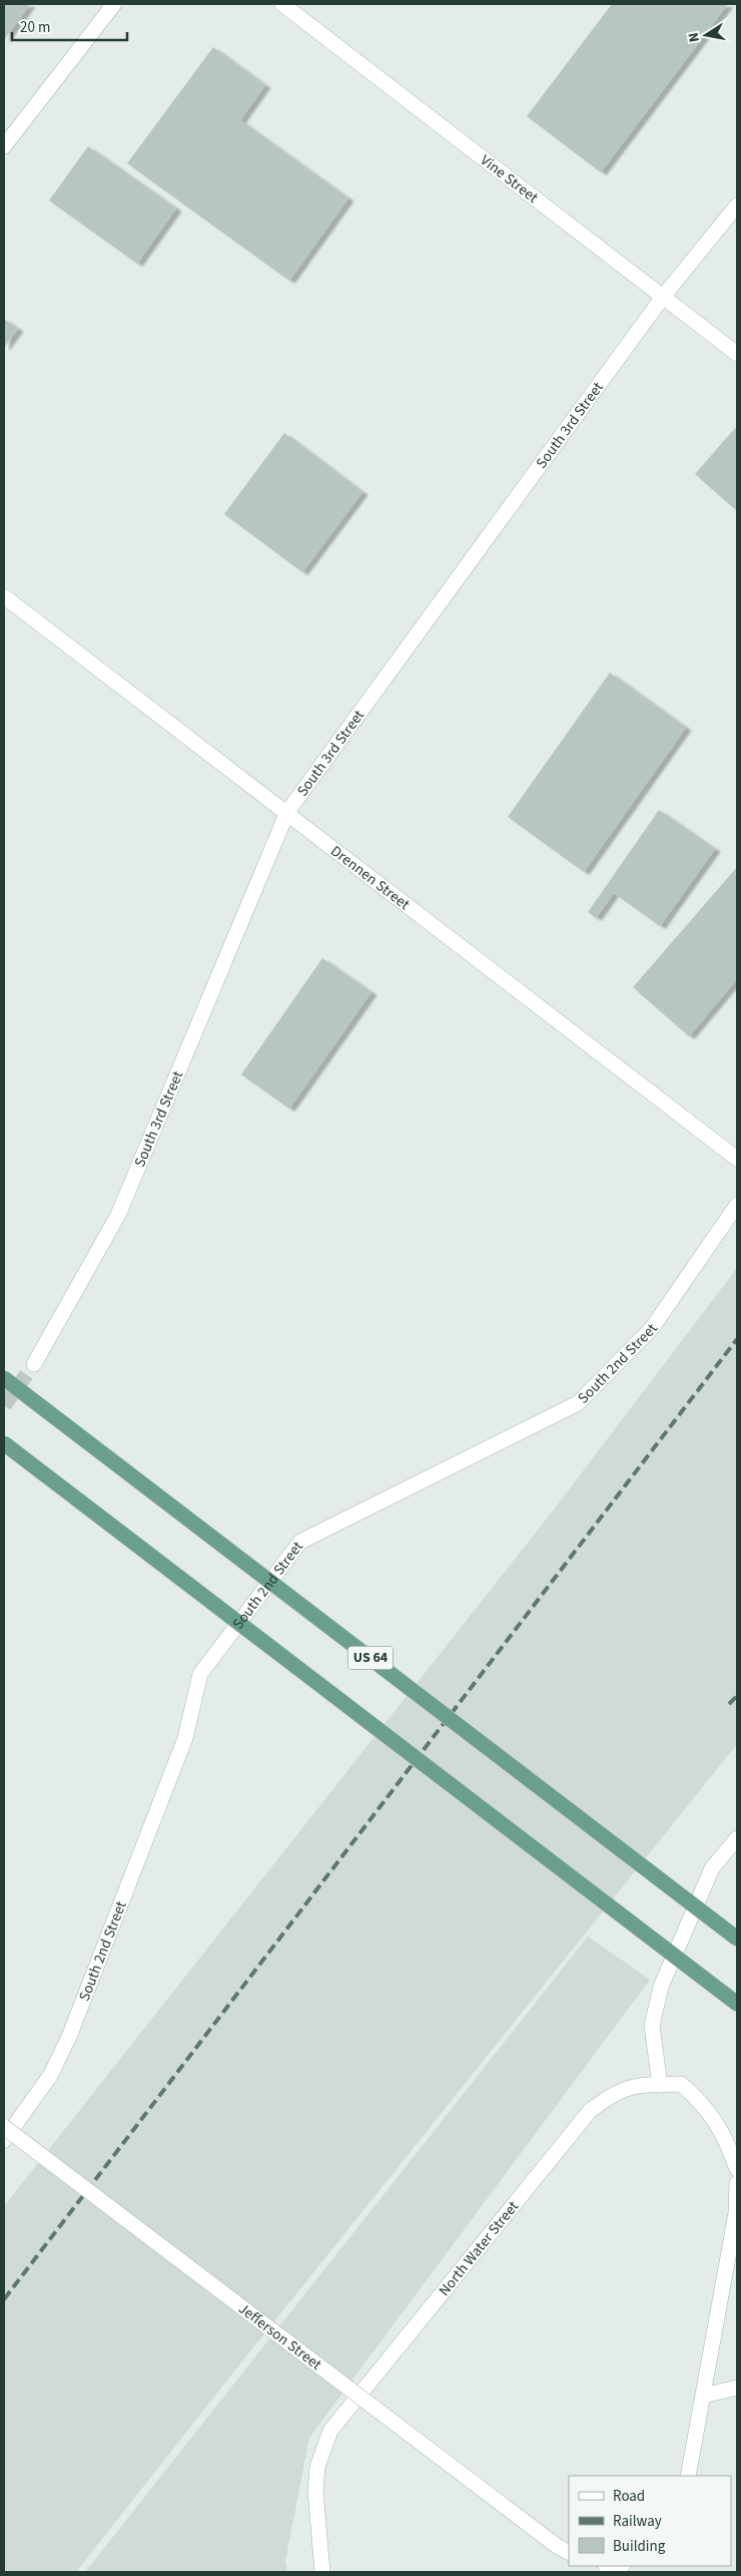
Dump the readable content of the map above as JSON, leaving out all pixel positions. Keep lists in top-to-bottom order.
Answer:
{
  "streets": {
    "main road": ["US 64"],
    "street": [
      "Vine Street",
      "South 3rd Street",
      "Drennen Street",
      "South 2nd Street",
      "North Water Street",
      "Jefferson Street"
    ]
  },
  "crossings": [
    ["Vine Street", "South 3rd Street"],
    ["South 3rd Street", "Drennen Street"]
  ],
  "legend": ["Road", "Railway", "Building"],
  "scale_bar": "20 m",
  "north": "left"
}
